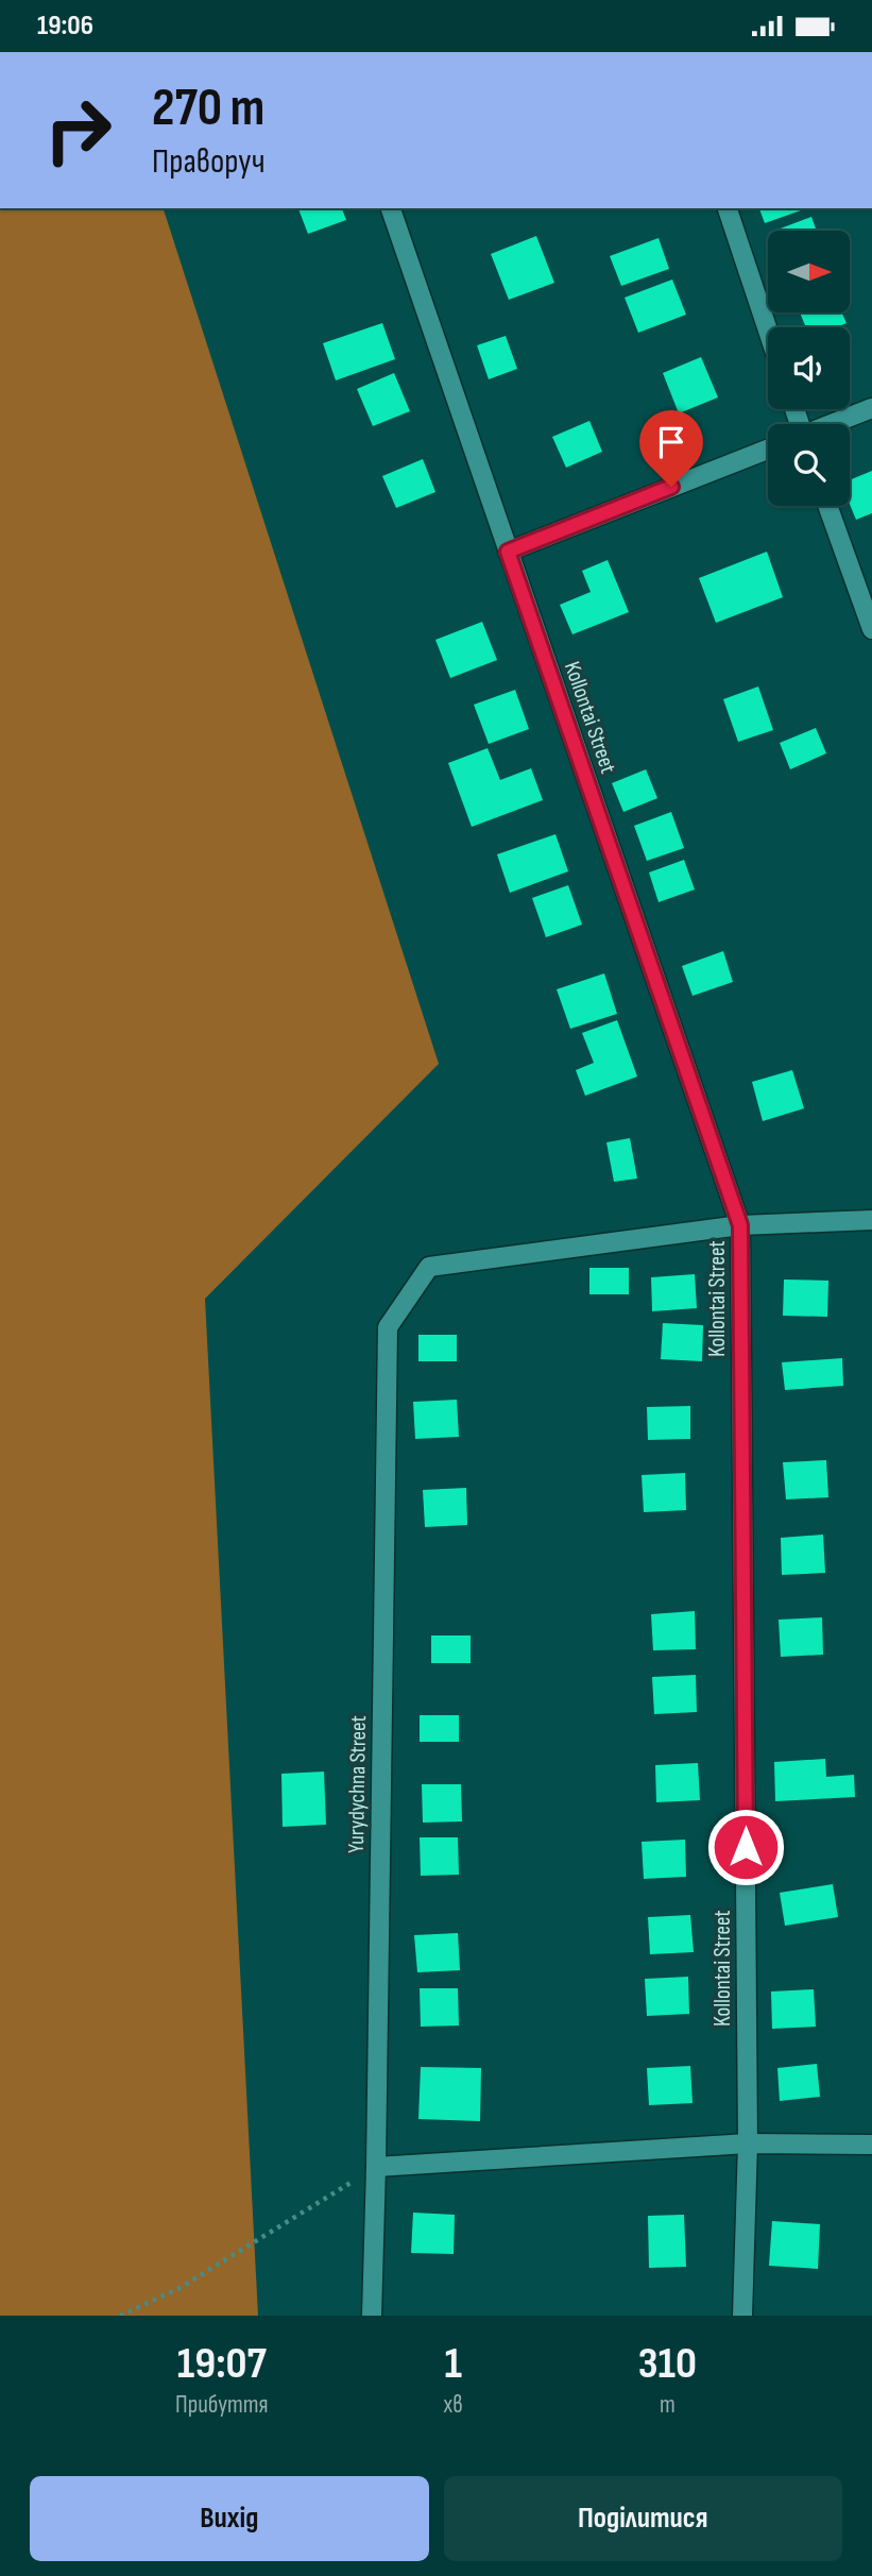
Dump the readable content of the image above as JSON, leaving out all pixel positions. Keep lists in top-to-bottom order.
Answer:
{
  "streets": {
    "street": ["Kollontai Street", "Yurydychna Street"]
  },
  "crossings": [
    ["Kollontai Street", "Yurydychna Street"]
  ],
  "north": "right",
  "page": {
    "status": "19:06",
    "turn": ["270 m", "Праворуч"],
    "eta": [
      "19:07",
      "Прибуття",
      "1",
      "хв",
      "310",
      "m"
    ],
    "buttons": ["Вихід", "Поділитися"]
  }
}
